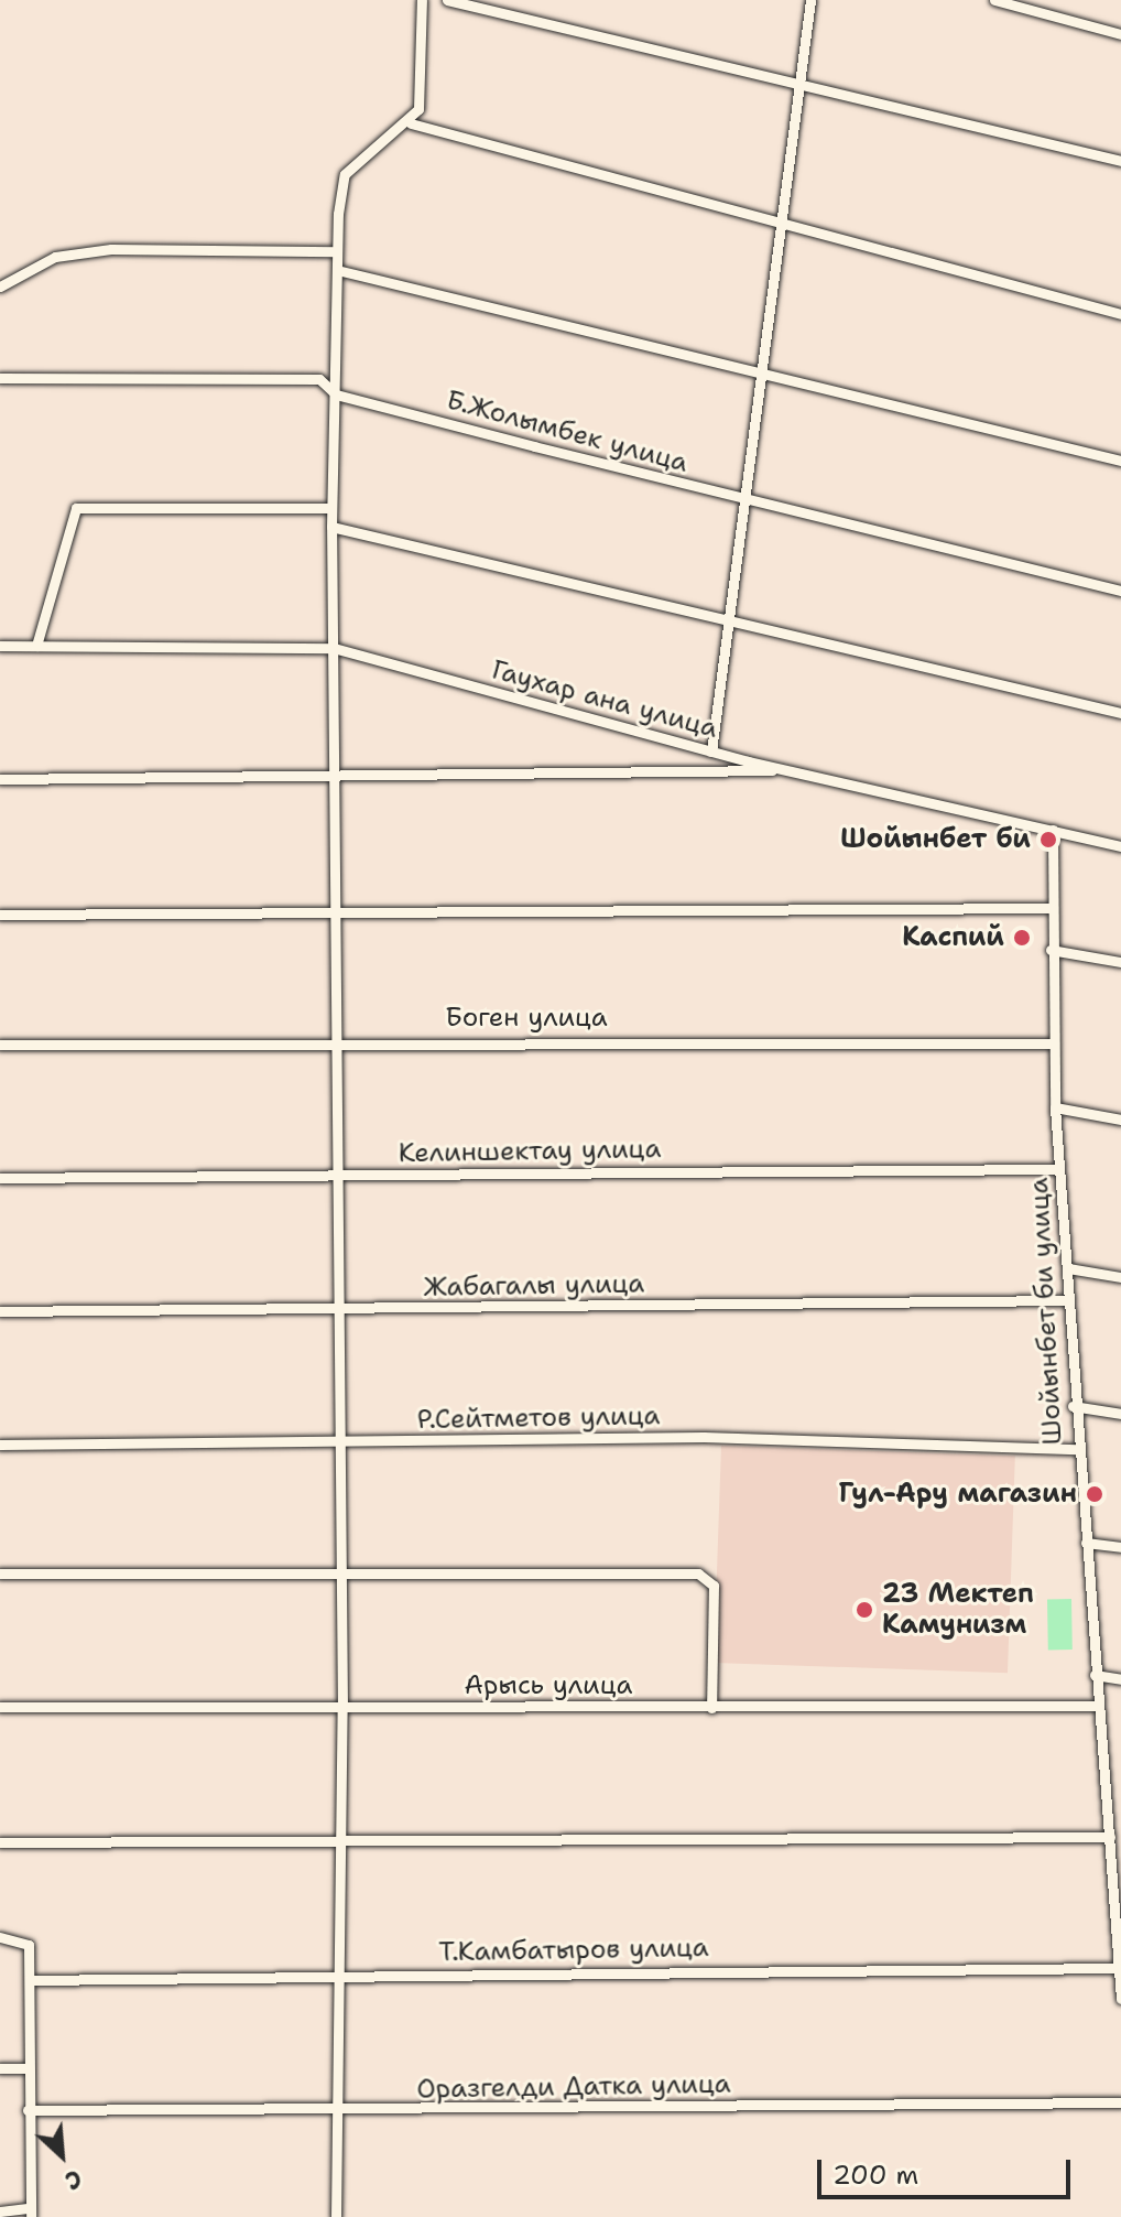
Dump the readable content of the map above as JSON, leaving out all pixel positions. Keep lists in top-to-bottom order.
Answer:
{
  "streets": {
    "street": [
      "Б.Жолымбек улица",
      "Гаухар ана улица",
      "Боген улица",
      "Келиншектау улица",
      "Жабагалы улица",
      "Шойынбет би улица",
      "Р.Сейтметов улица",
      "Арысь улица",
      "Т.Камбатыров улица",
      "Оразгелди Датка улица"
    ]
  },
  "crossings": [
    ["Гаухар ана улица", "Шойынбет би улица"],
    ["Боген улица", "Шойынбет би улица"],
    ["Келиншектау улица", "Шойынбет би улица"],
    ["Жабагалы улица", "Шойынбет би улица"],
    ["Шойынбет би улица", "Р.Сейтметов улица"],
    ["Шойынбет би улица", "Арысь улица"],
    ["Шойынбет би улица", "Т.Камбатыров улица"]
  ],
  "places": [
    "Шойынбет би",
    "Каспий",
    "Гул-Ару магазин",
    "23 Мектеп Камунизм"
  ],
  "scale_bar": "200 m",
  "north": "bottom right"
}
